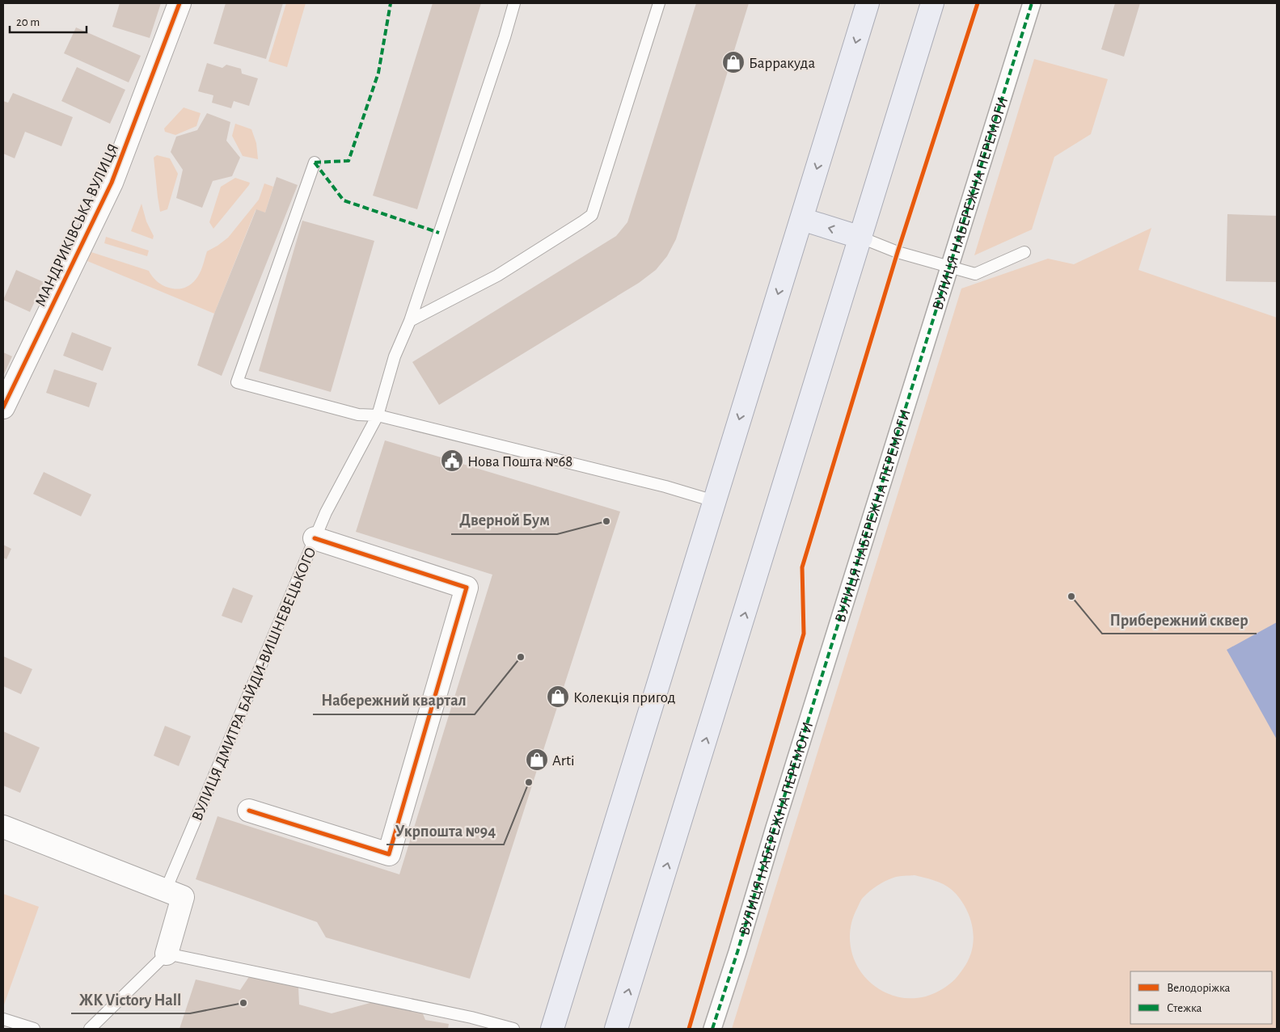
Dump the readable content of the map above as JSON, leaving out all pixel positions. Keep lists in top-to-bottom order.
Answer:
{
  "streets": {
    "street": ["ВУЛИЦЯ НАБЕРЕЖНА ПЕРЕМОГИ", "МАНДРИКІВСЬКА ВУЛИЦЯ"],
    "lane": ["ВУЛИЦЯ ДМИТРА БАЙДИ-ВИШНЕВЕЦЬКОГО"]
  },
  "places": {
    "shop": ["Барракуда", "Колекція пригод", "Arti"],
    "public building": ["Нова Пошта №68"],
    "other": [
      "Дверной Бум",
      "Прибережний сквер",
      "Набережний квартал",
      "Укрпошта №94",
      "ЖК Victory Hall"
    ]
  },
  "legend": ["Велодоріжка", "Стежка"],
  "scale_bar": "20 m"
}
